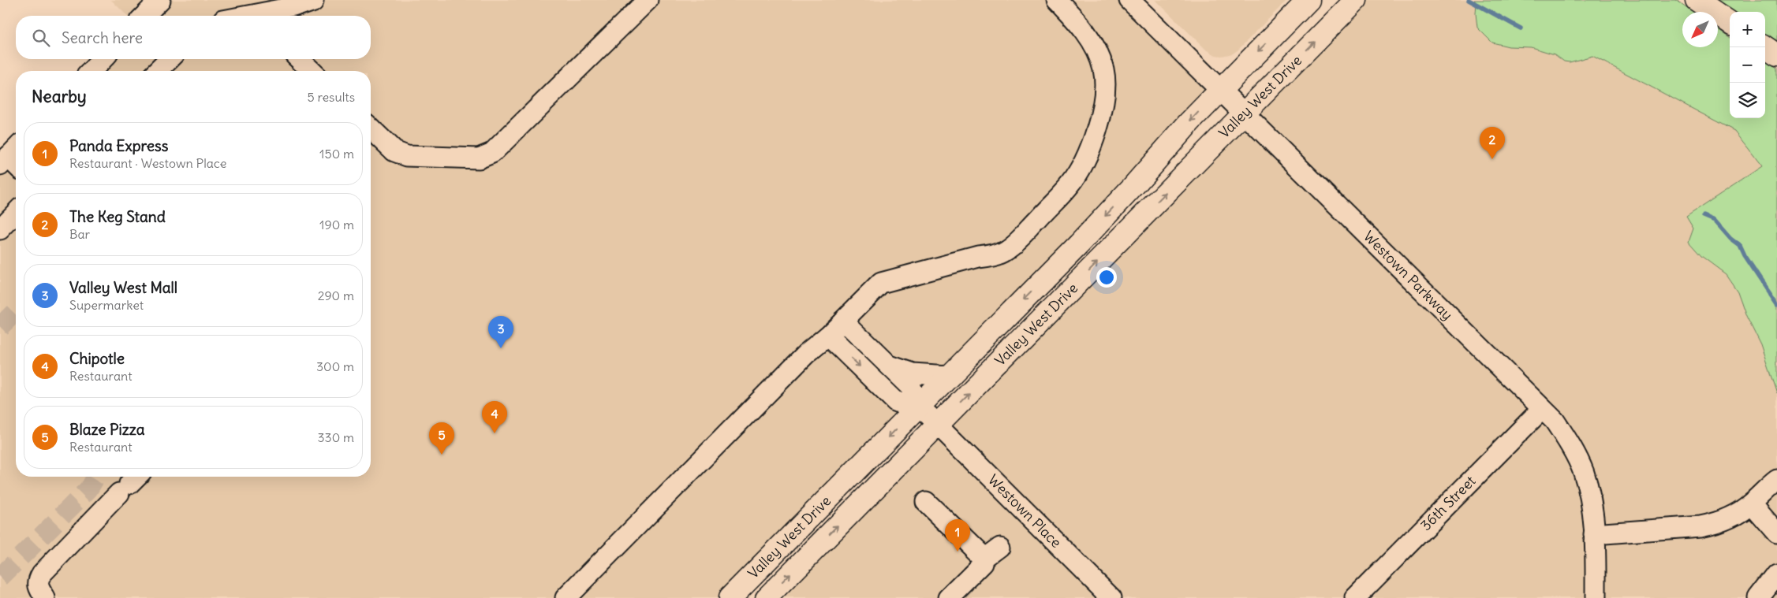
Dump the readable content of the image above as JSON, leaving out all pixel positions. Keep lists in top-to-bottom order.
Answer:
{
  "streets": {
    "main road": ["Valley West Drive"],
    "street": ["Westown Parkway", "36th Street", "Westown Place"]
  },
  "crossings": [
    ["Valley West Drive", "Westown Parkway"],
    ["Valley West Drive", "Westown Place"],
    ["Westown Parkway", "36th Street"]
  ],
  "north": "bottom left",
  "page": {
    "map_buttons": ["+", "−"],
    "search": "Search here",
    "heading": ["Nearby", "5 results"],
    "list": [
      {
        "mark": "1",
        "name": "Panda Express",
        "note": "Restaurant · Westown Place",
        "value": "150 m"
      },
      {
        "mark": "2",
        "name": "The Keg Stand",
        "note": "Bar",
        "value": "190 m"
      },
      {
        "mark": "3",
        "name": "Valley West Mall",
        "note": "Supermarket",
        "value": "290 m"
      },
      {
        "mark": "4",
        "name": "Chipotle",
        "note": "Restaurant",
        "value": "300 m"
      },
      {
        "mark": "5",
        "name": "Blaze Pizza",
        "note": "Restaurant",
        "value": "330 m"
      }
    ],
    "pins": [
      "2",
      "3",
      "4",
      "5",
      "1"
    ]
  }
}
